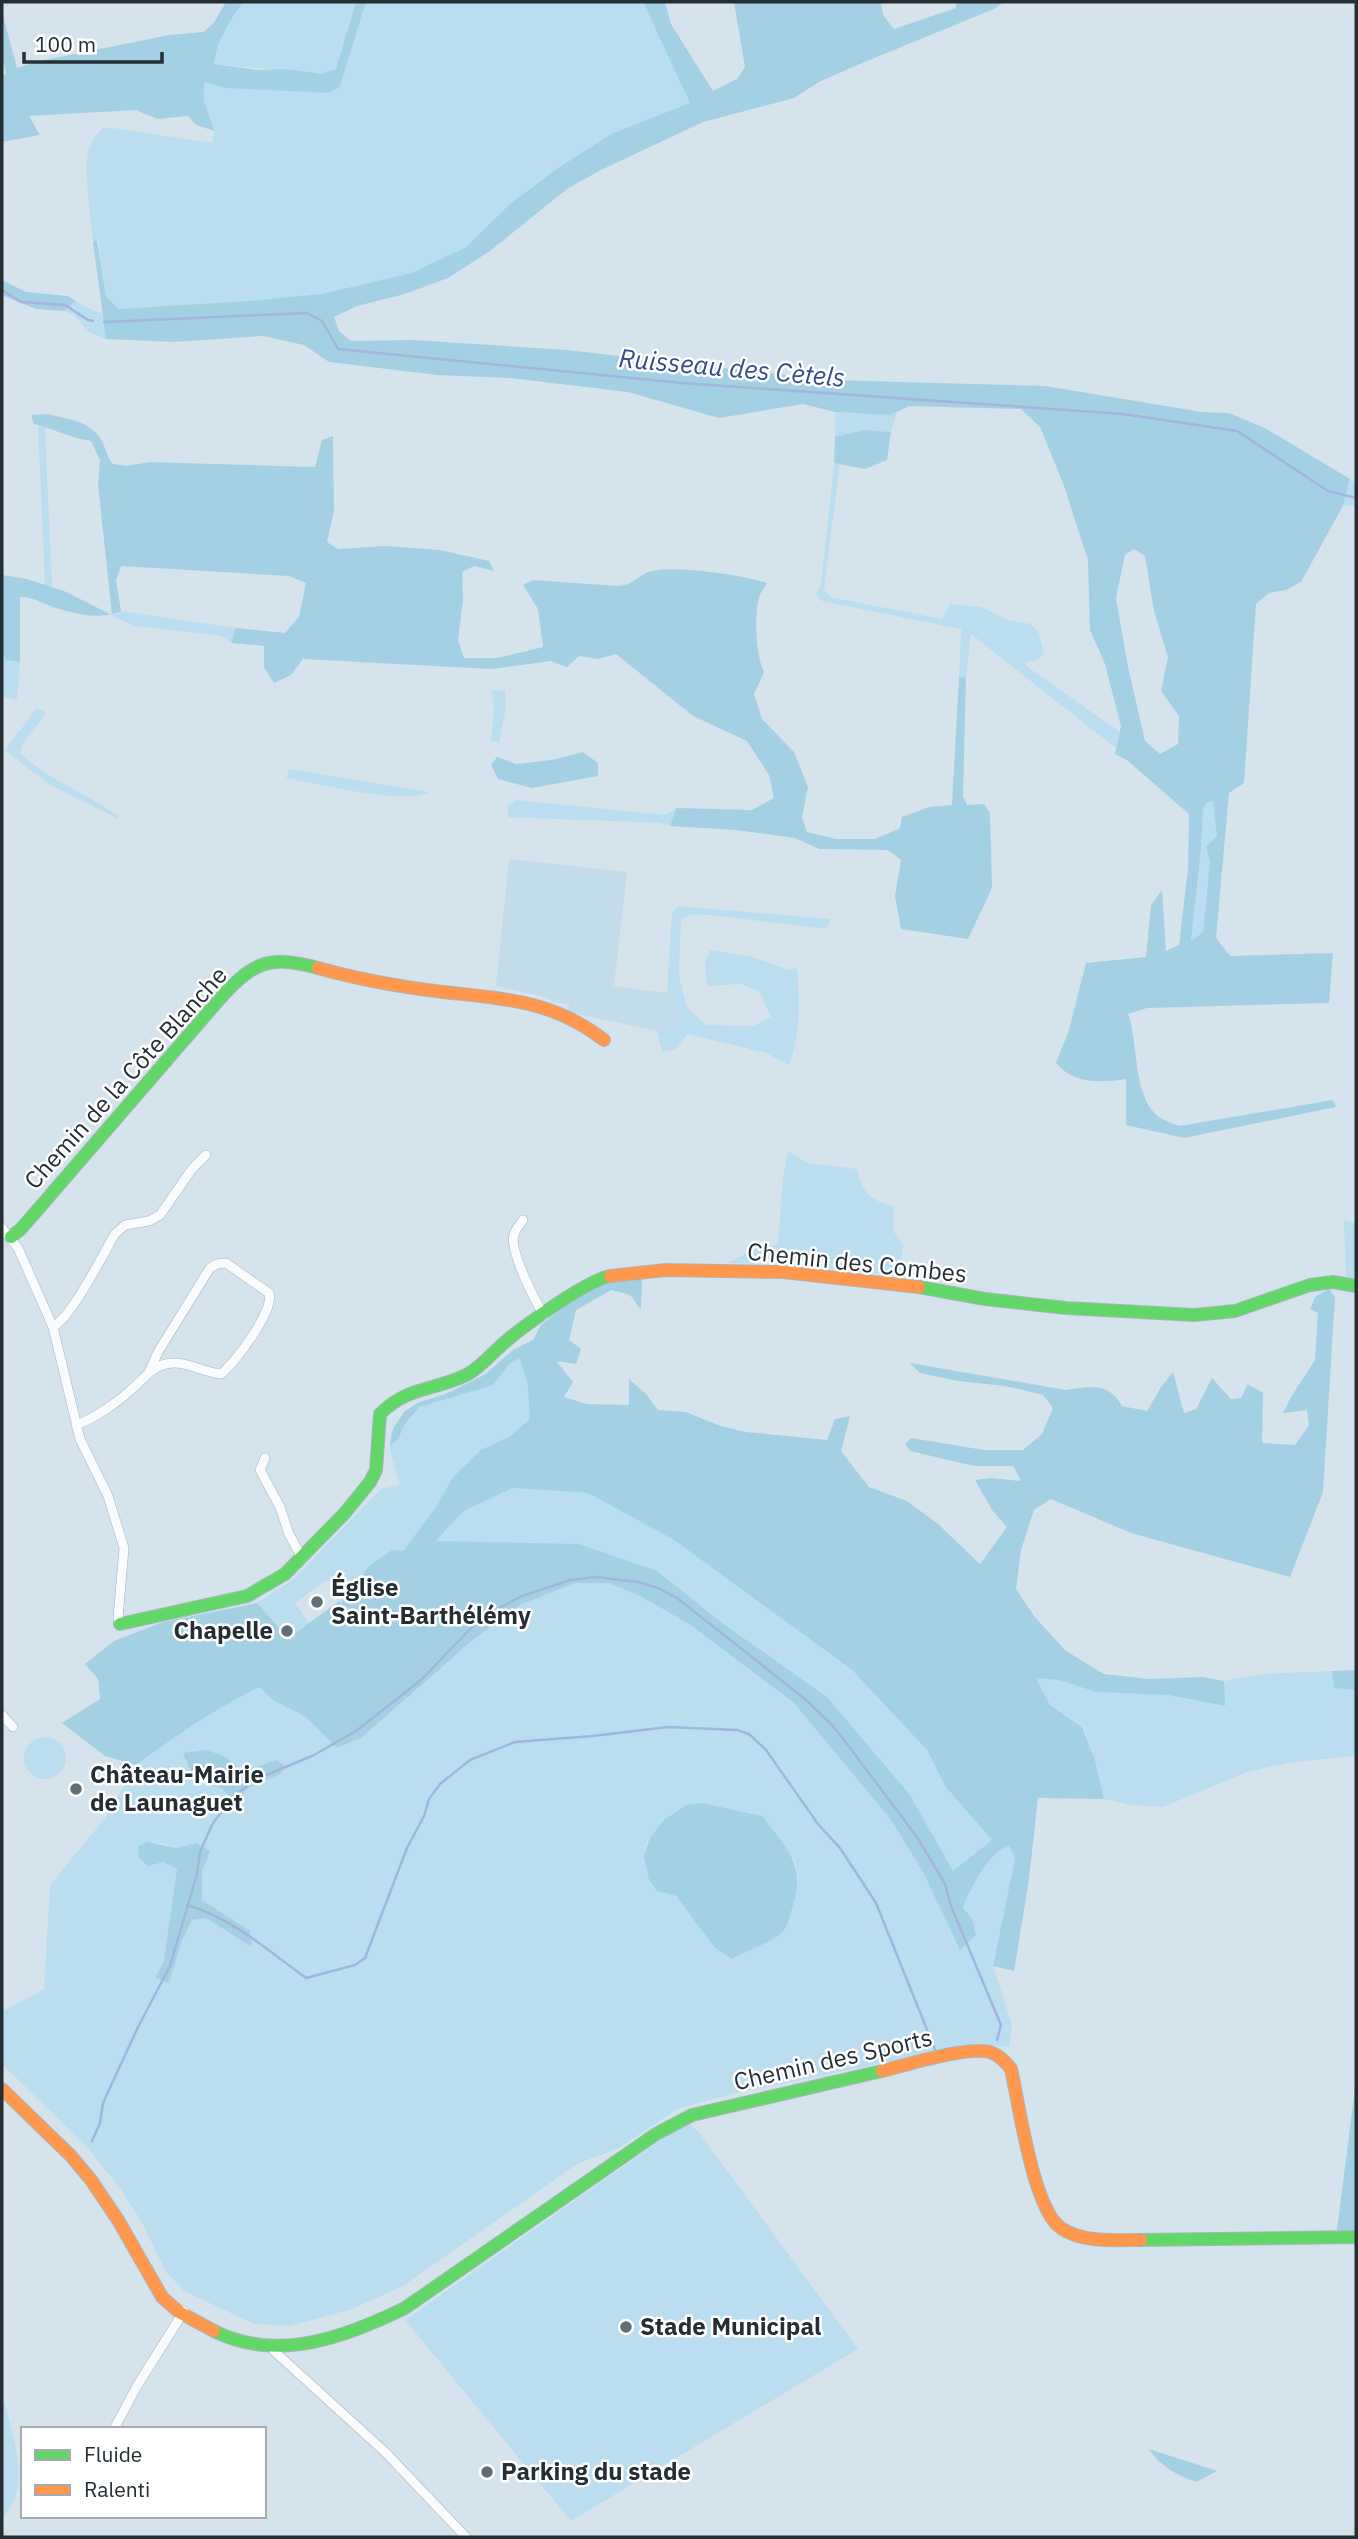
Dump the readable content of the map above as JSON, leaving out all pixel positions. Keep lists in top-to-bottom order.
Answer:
{
  "streets": {
    "street": ["Chemin de la Côte Blanche", "Chemin des Combes", "Chemin des Sports"]
  },
  "water": ["Ruisseau des Cètels"],
  "places": [
    "Église Saint-Barthélémy",
    "Chapelle",
    "Château-Mairie de Launaguet",
    "Stade Municipal",
    "Parking du stade"
  ],
  "legend": ["Fluide", "Ralenti"],
  "scale_bar": "100 m"
}
